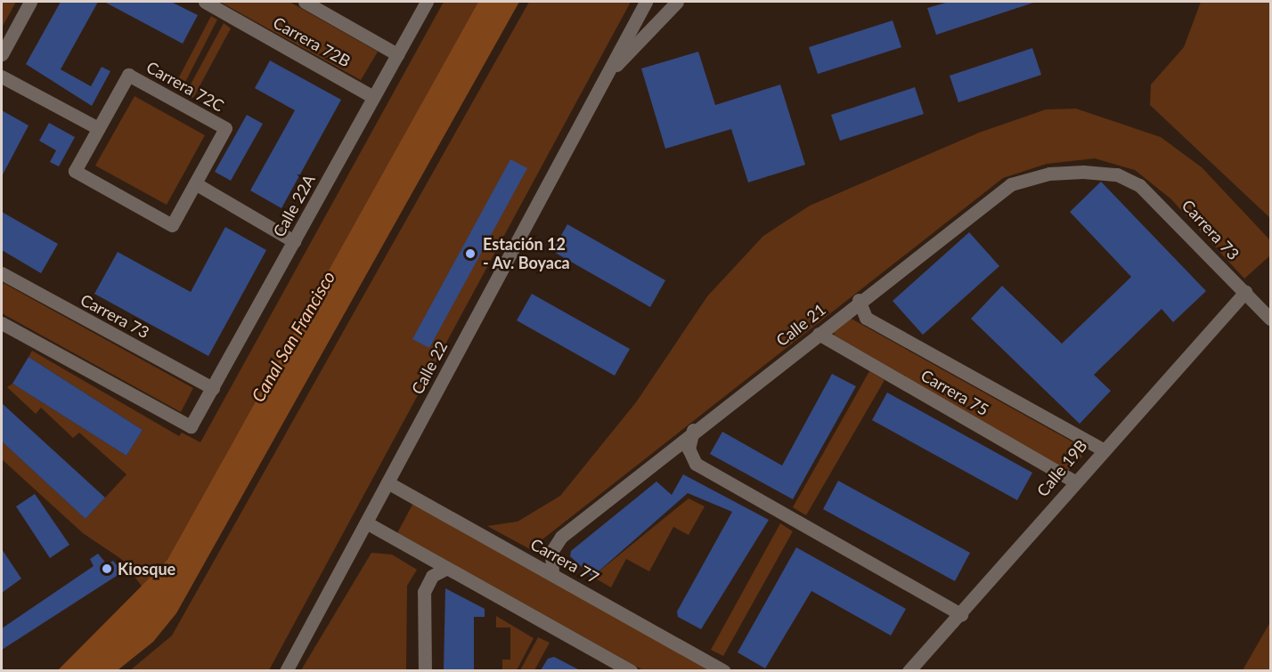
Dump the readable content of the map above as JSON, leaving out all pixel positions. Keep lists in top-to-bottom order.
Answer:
{
  "streets": {
    "street": [
      "Carrera 72B",
      "Carrera 72C",
      "Calle 22A",
      "Carrera 73",
      "Calle 21",
      "Calle 22",
      "Carrera 75",
      "Calle 19B",
      "Carrera 77"
    ]
  },
  "crossings": [
    ["Carrera 72B", "Calle 22A"],
    ["Calle 22A", "Carrera 73"],
    ["Carrera 73", "Calle 21"],
    ["Carrera 73", "Calle 19B"],
    ["Calle 21", "Carrera 75"],
    ["Calle 21", "Carrera 77"],
    ["Calle 22", "Carrera 77"],
    ["Carrera 75", "Calle 19B"]
  ],
  "water": ["Canal San Francisco"],
  "places": ["Estación 12 - Av. Boyaca", "Kiosque"]
}
